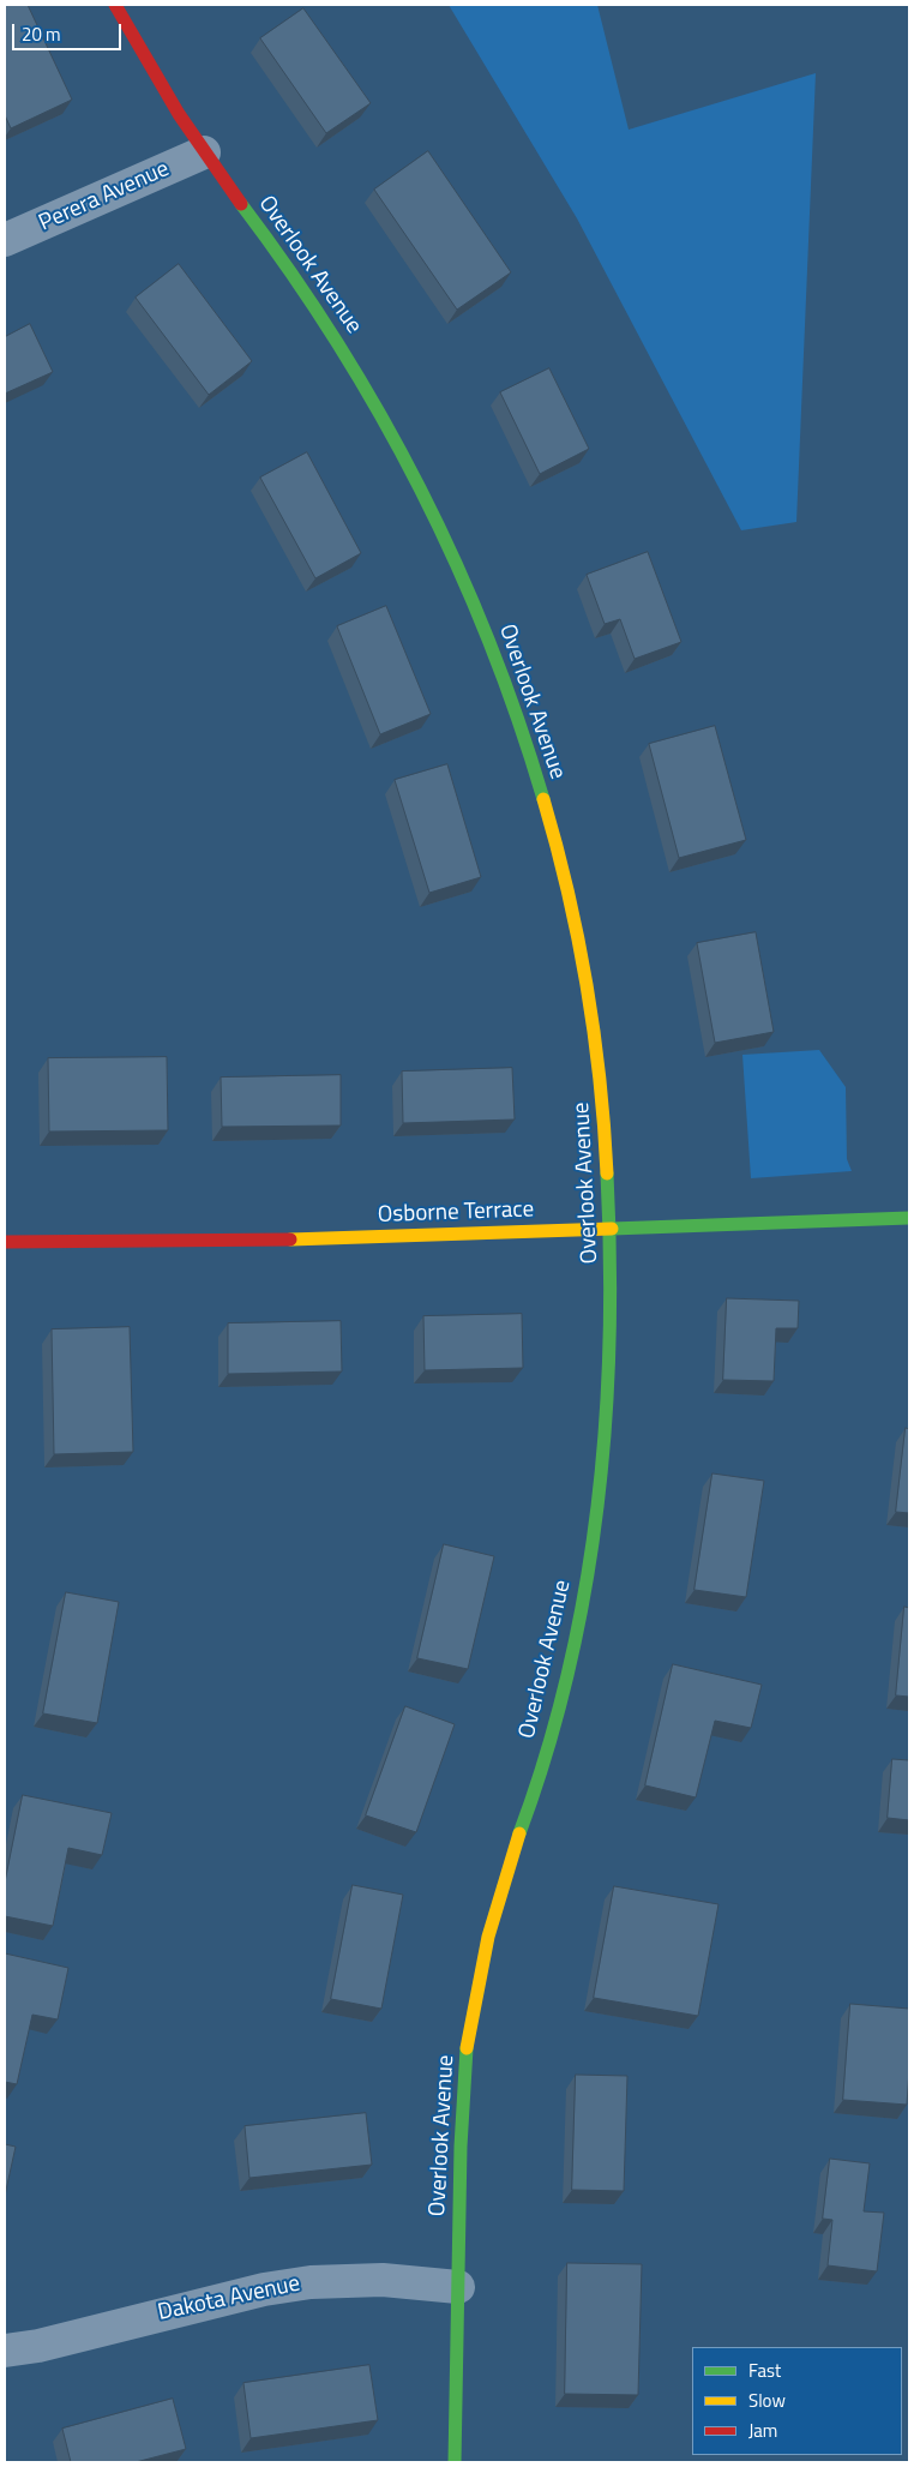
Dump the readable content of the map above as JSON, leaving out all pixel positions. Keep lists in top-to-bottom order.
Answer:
{
  "streets": {
    "street": [
      "Perera Avenue",
      "Overlook Avenue",
      "Osborne Terrace",
      "Dakota Avenue"
    ]
  },
  "crossings": [
    ["Perera Avenue", "Overlook Avenue"],
    ["Overlook Avenue", "Osborne Terrace"],
    ["Overlook Avenue", "Dakota Avenue"]
  ],
  "legend": ["Fast", "Slow", "Jam"],
  "scale_bar": "20 m"
}
